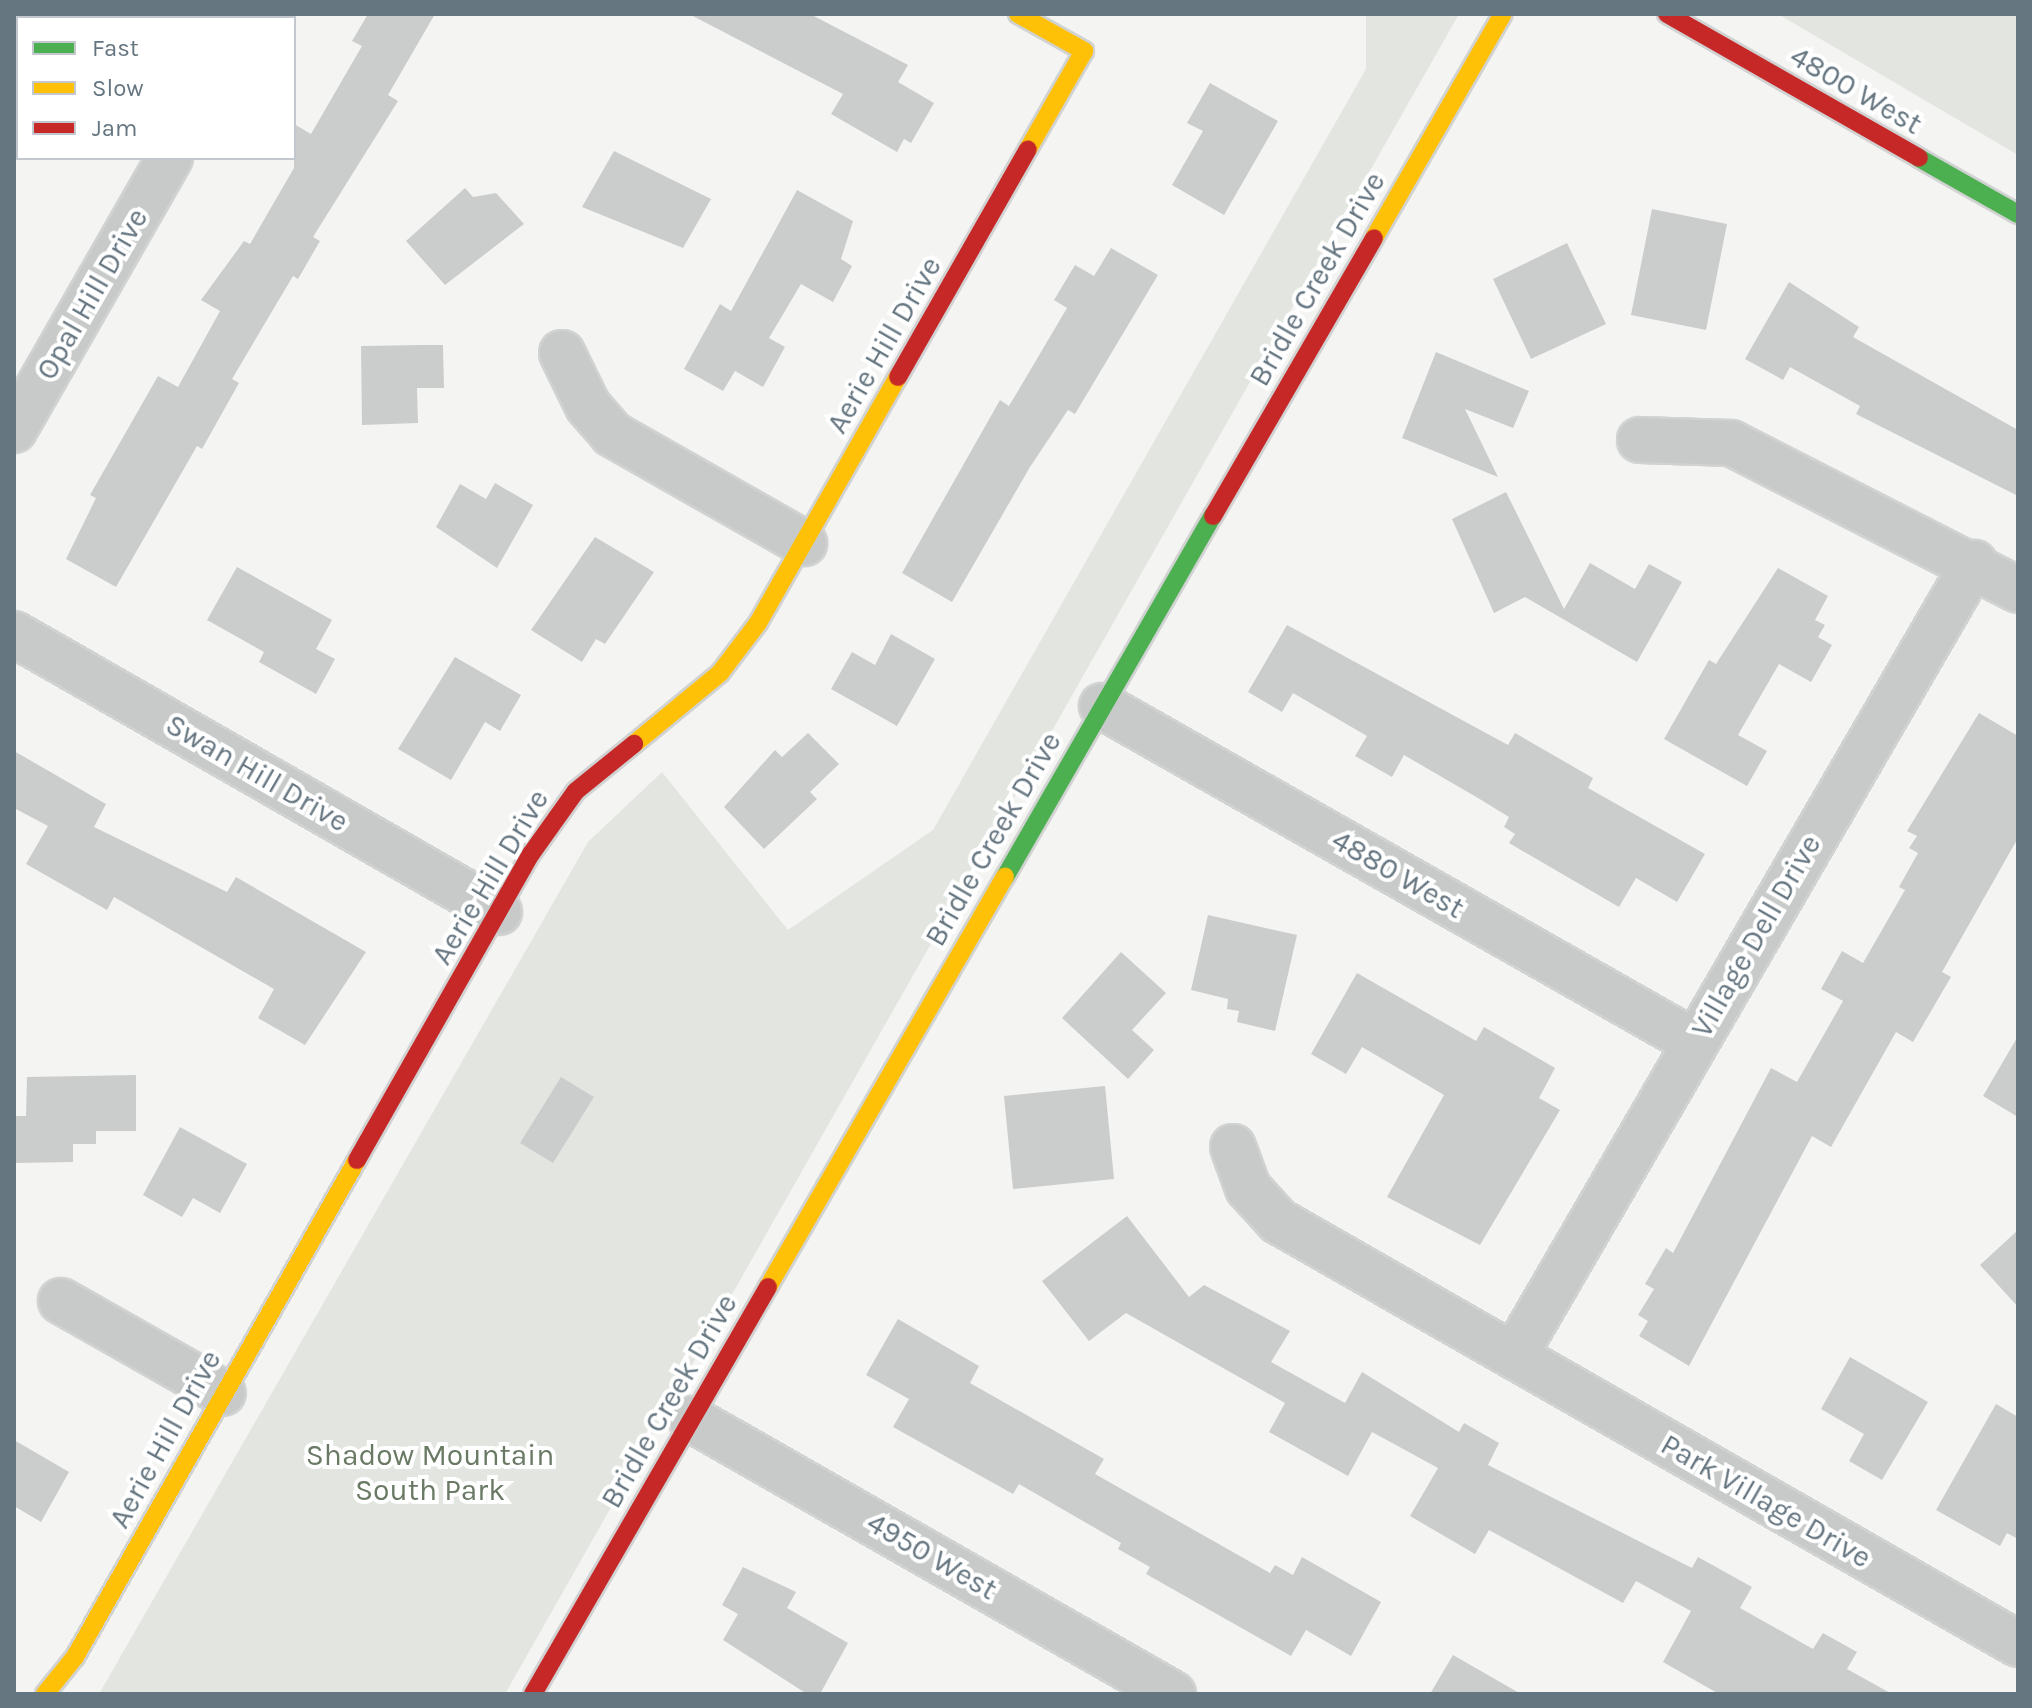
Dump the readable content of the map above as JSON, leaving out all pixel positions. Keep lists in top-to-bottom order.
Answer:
{
  "streets": {
    "street": [
      "4800 West",
      "Bridle Creek Drive",
      "Opal Hill Drive",
      "Aerie Hill Drive",
      "Swan Hill Drive",
      "4880 West",
      "Village Dell Drive",
      "Park Village Drive",
      "4950 West"
    ]
  },
  "crossings": [
    ["Bridle Creek Drive", "4880 West"],
    ["Bridle Creek Drive", "4950 West"],
    ["Aerie Hill Drive", "Swan Hill Drive"],
    ["4880 West", "Village Dell Drive"],
    ["Village Dell Drive", "Park Village Drive"]
  ],
  "parks": ["Shadow Mountain South Park"],
  "legend": ["Fast", "Slow", "Jam"]
}
